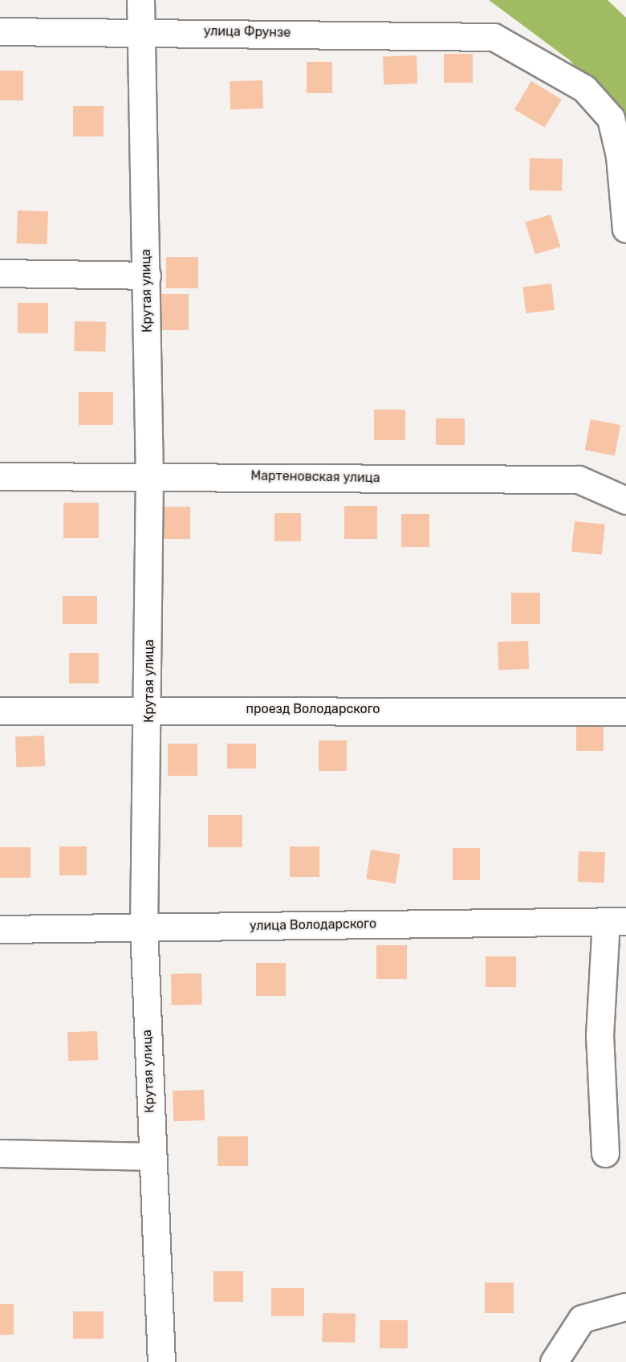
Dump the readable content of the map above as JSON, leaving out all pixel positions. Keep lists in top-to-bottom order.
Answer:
{
  "streets": {
    "street": [
      "улица Фрунзе",
      "Крутая улица",
      "Мартеновская улица",
      "проезд Володарского",
      "улица Володарского"
    ]
  },
  "crossings": [
    ["улица Фрунзе", "Крутая улица"],
    ["Крутая улица", "Мартеновская улица"],
    ["Крутая улица", "проезд Володарского"],
    ["Крутая улица", "улица Володарского"]
  ]
}
